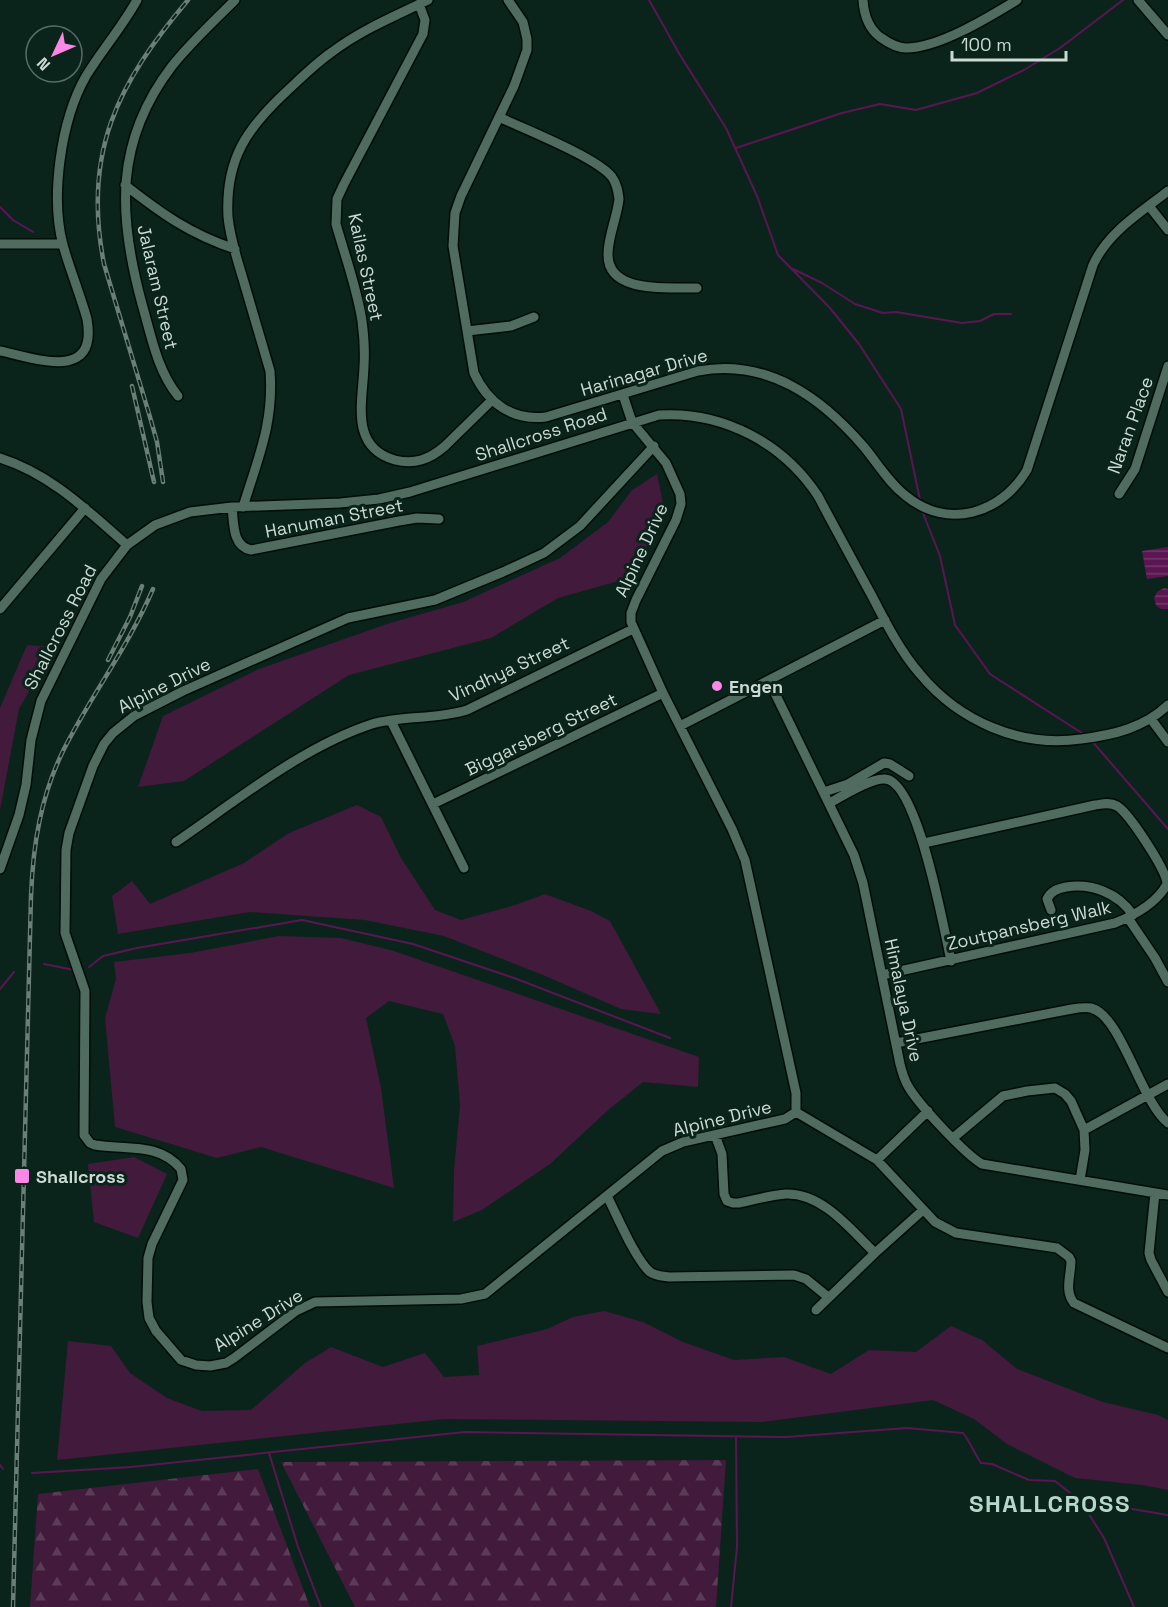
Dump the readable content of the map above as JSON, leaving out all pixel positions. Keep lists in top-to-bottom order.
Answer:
{
  "streets": {
    "street": [
      "Kailas Street",
      "Jalaram Street",
      "Harinagar Drive",
      "Naran Place",
      "Shallcross Road",
      "Hanuman Street",
      "Alpine Drive",
      "Vindhya Street",
      "Biggarsberg Street",
      "Zoutpansberg Walk",
      "Himalaya Drive"
    ]
  },
  "crossings": [
    ["Kailas Street", "Harinagar Drive"],
    ["Harinagar Drive", "Alpine Drive"],
    ["Shallcross Road", "Hanuman Street"],
    ["Shallcross Road", "Alpine Drive"],
    ["Alpine Drive", "Vindhya Street"],
    ["Alpine Drive", "Biggarsberg Street"],
    ["Zoutpansberg Walk", "Himalaya Drive"]
  ],
  "districts": ["SHALLCROSS"],
  "places": {
    "other": ["Engen"],
    "transit": ["Shallcross"]
  },
  "scale_bar": "100 m",
  "north": "bottom left"
}
